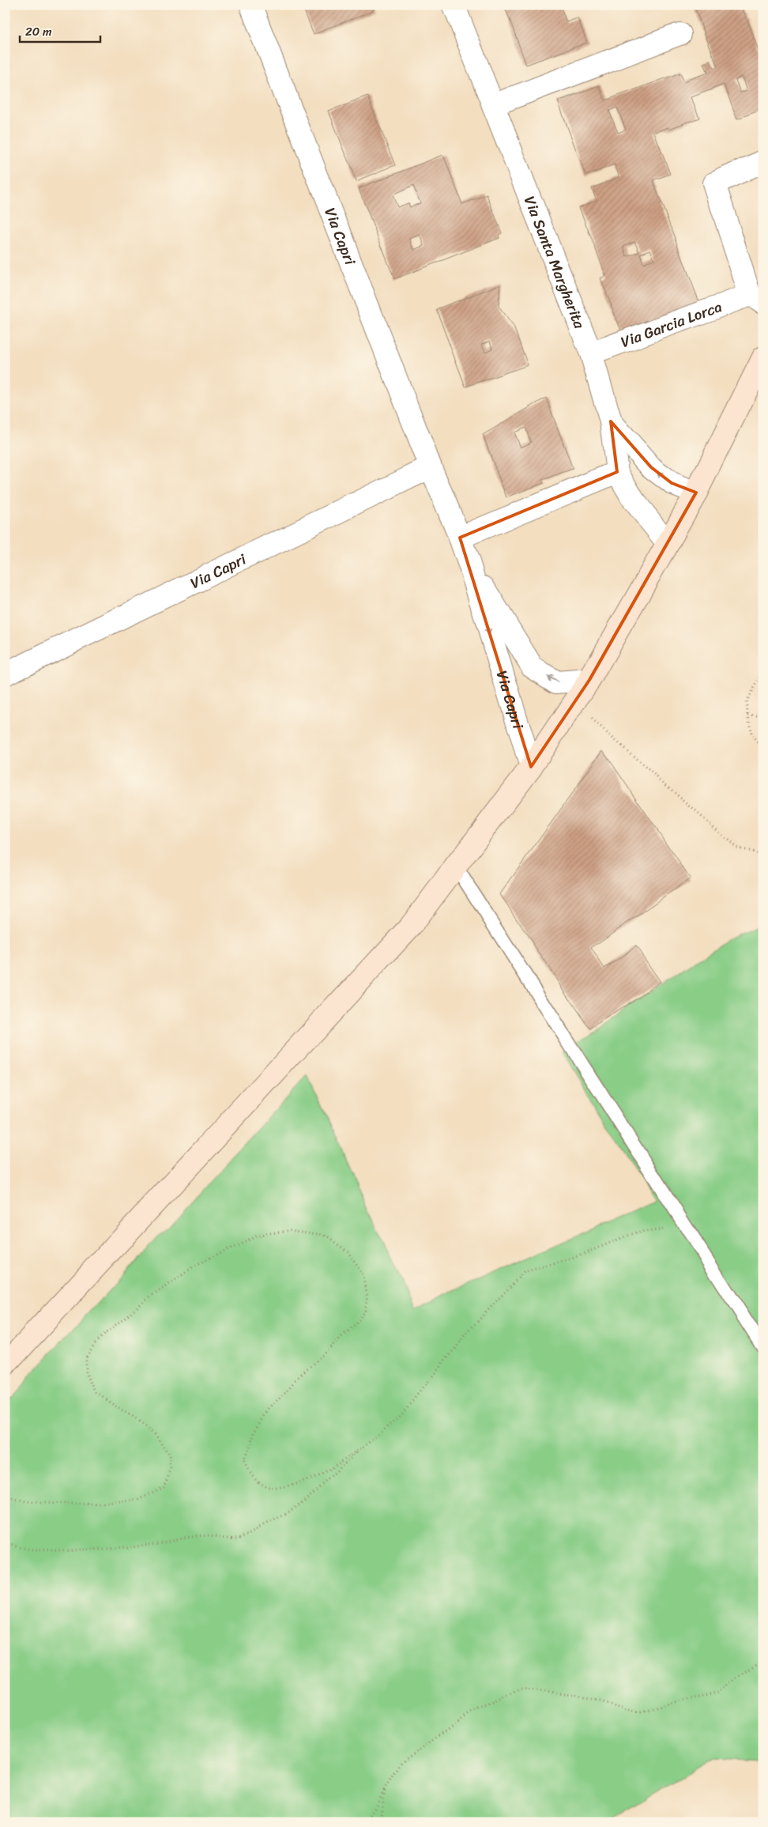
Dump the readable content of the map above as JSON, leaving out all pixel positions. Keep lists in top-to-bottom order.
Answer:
{
  "streets": {
    "street": ["Via Capri", "Via Santa Margherita", "Via Garcia Lorca"]
  },
  "crossings": [
    ["Via Santa Margherita", "Via Garcia Lorca"]
  ],
  "scale_bar": "20 m"
}
